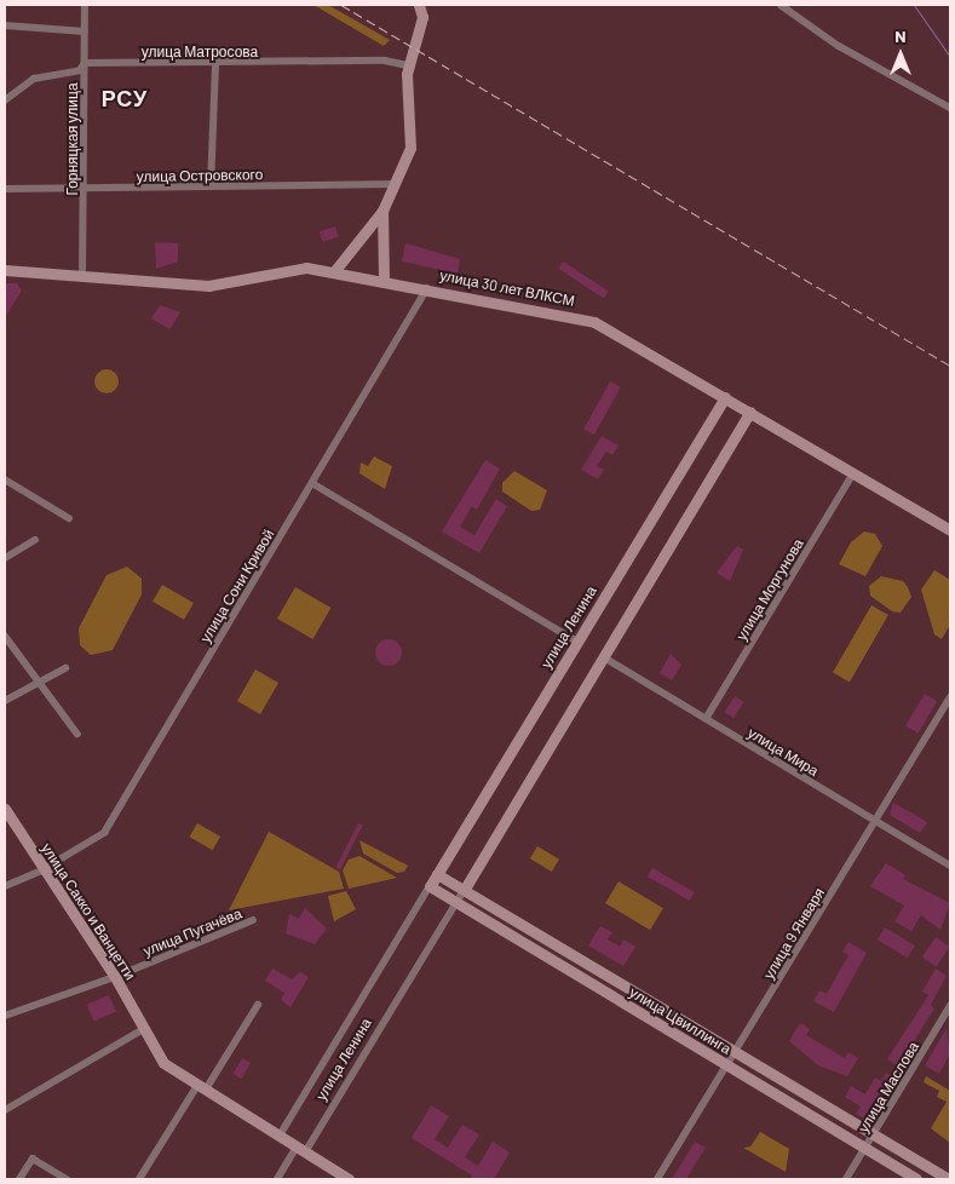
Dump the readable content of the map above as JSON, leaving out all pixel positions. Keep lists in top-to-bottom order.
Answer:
{
  "streets": {
    "street": [
      "улица Матросова",
      "Горняцкая улица",
      "улица Островского",
      "улица 30 лет ВЛКСМ",
      "улица Сони Кривой",
      "улица Моргунова",
      "улица Ленина",
      "улица Мира",
      "улица Сакко и Ванцетти",
      "улица Пугачёва",
      "улица 9 Января",
      "улица Цвиллинга",
      "улица Маслова"
    ]
  },
  "crossings": [
    ["улица Матросова", "Горняцкая улица"],
    ["Горняцкая улица", "улица Островского"],
    ["Горняцкая улица", "улица 30 лет ВЛКСМ"],
    ["улица 30 лет ВЛКСМ", "улица Сони Кривой"],
    ["улица 30 лет ВЛКСМ", "улица Моргунова"],
    ["улица 30 лет ВЛКСМ", "улица Ленина"],
    ["улица Сони Кривой", "улица Сакко и Ванцетти"],
    ["улица Моргунова", "улица Мира"],
    ["улица Ленина", "улица Мира"],
    ["улица Ленина", "улица Сакко и Ванцетти"],
    ["улица Ленина", "улица Цвиллинга"],
    ["улица Мира", "улица 9 Января"],
    ["улица Сакко и Ванцетти", "улица Пугачёва"],
    ["улица 9 Января", "улица Цвиллинга"],
    ["улица Цвиллинга", "улица Маслова"]
  ],
  "districts": ["РСУ"],
  "north": "top"
}
